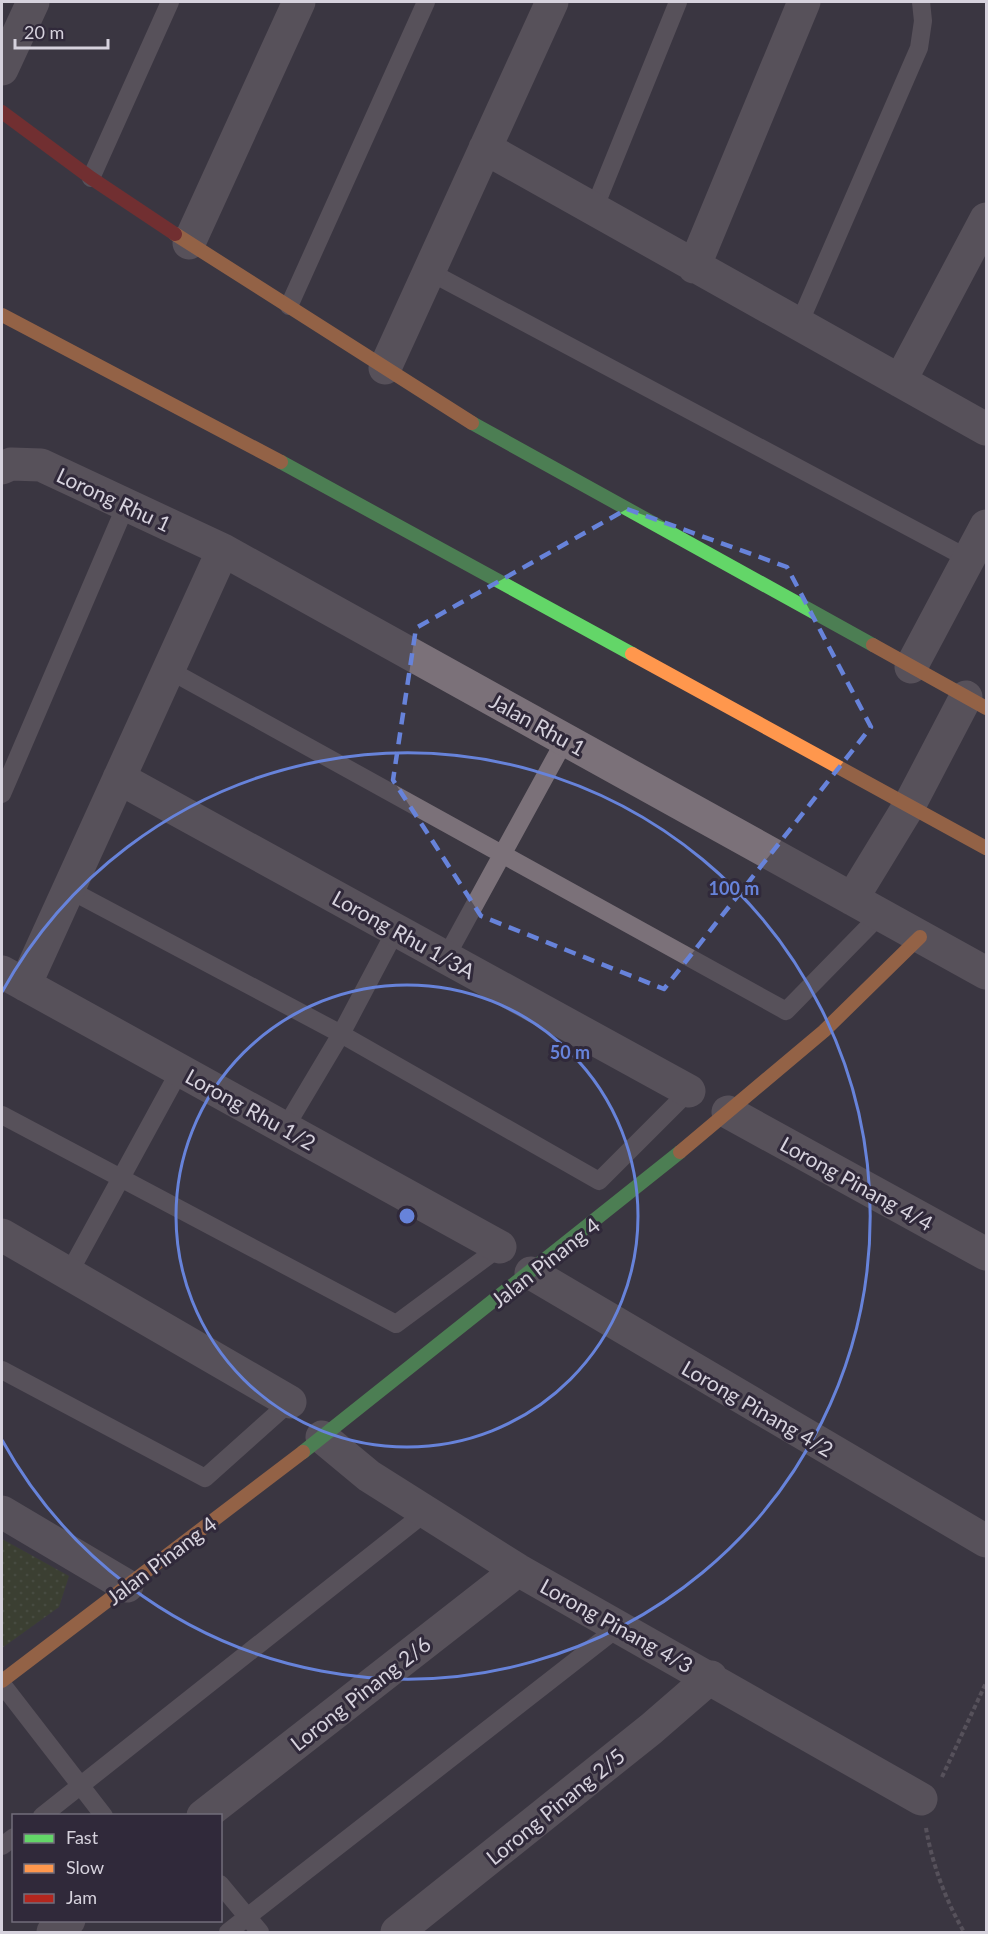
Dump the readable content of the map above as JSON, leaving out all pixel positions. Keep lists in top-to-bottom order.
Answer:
{
  "streets": {
    "street": [
      "Lorong Rhu 1",
      "Jalan Rhu 1",
      "Lorong Rhu 1/3A",
      "Lorong Rhu 1/2",
      "Lorong Pinang 4/4",
      "Jalan Pinang 4",
      "Lorong Pinang 4/2",
      "Lorong Pinang 4/3",
      "Lorong Pinang 2/6",
      "Lorong Pinang 2/5"
    ]
  },
  "crossings": [
    ["Lorong Rhu 1", "Jalan Rhu 1"],
    ["Lorong Pinang 4/4", "Jalan Pinang 4"],
    ["Jalan Pinang 4", "Lorong Pinang 4/2"],
    ["Jalan Pinang 4", "Lorong Pinang 4/3"],
    ["Lorong Pinang 4/3", "Lorong Pinang 2/6"],
    ["Lorong Pinang 4/3", "Lorong Pinang 2/5"]
  ],
  "legend": ["Fast", "Slow", "Jam"],
  "scale_bar": "20 m",
  "rings": ["100 m", "50 m"]
}
